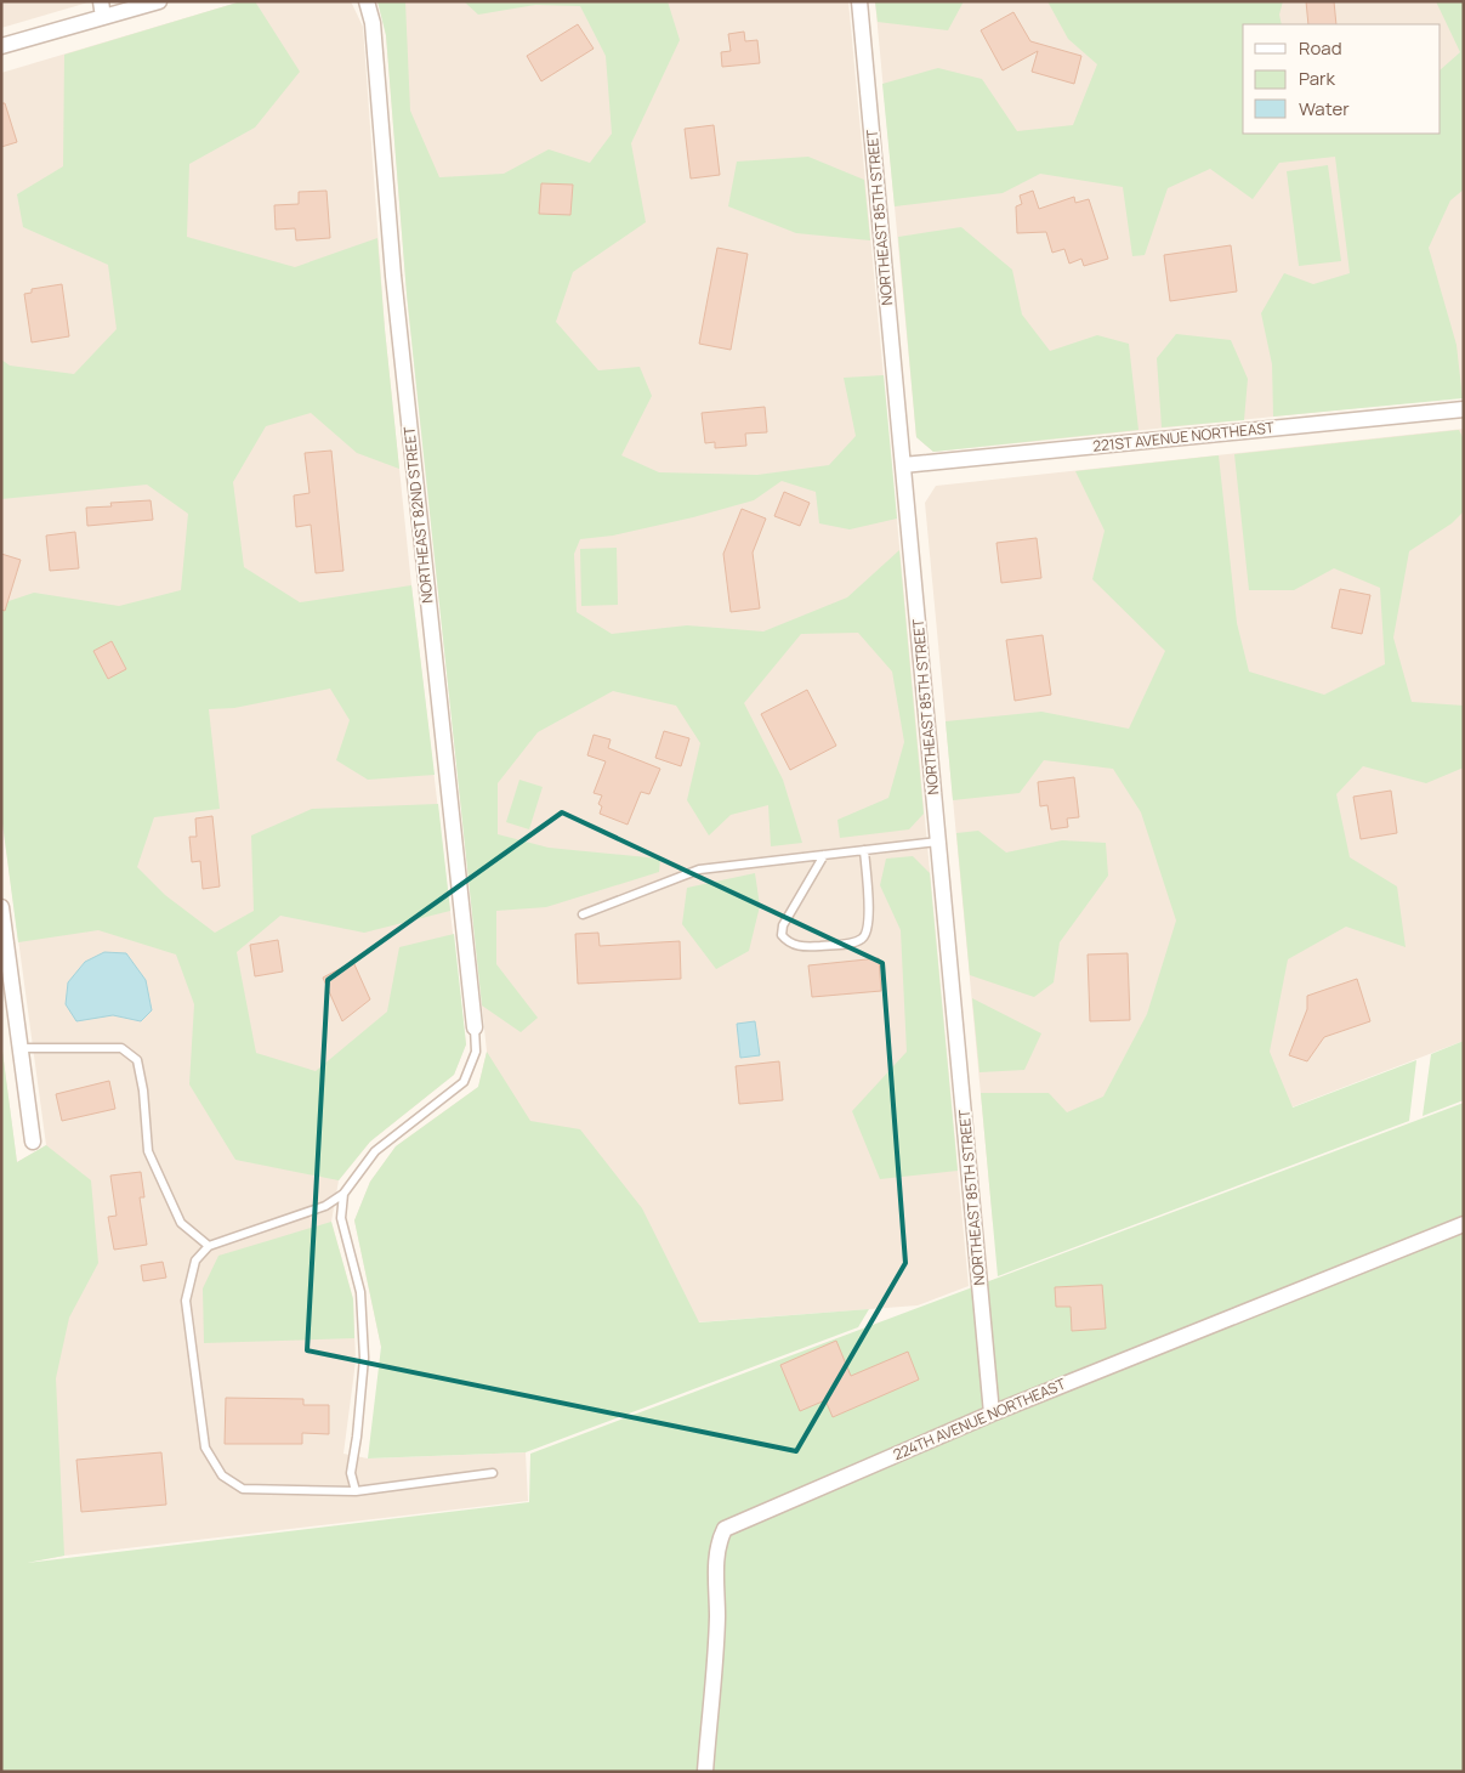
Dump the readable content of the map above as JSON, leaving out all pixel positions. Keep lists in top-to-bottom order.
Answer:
{
  "streets": {
    "street": [
      "NORTHEAST 85TH STREET",
      "221ST AVENUE NORTHEAST",
      "NORTHEAST 82ND STREET",
      "224TH AVENUE NORTHEAST"
    ]
  },
  "crossings": [
    ["NORTHEAST 85TH STREET", "221ST AVENUE NORTHEAST"],
    ["NORTHEAST 85TH STREET", "224TH AVENUE NORTHEAST"]
  ],
  "legend": ["Road", "Park", "Water"]
}
